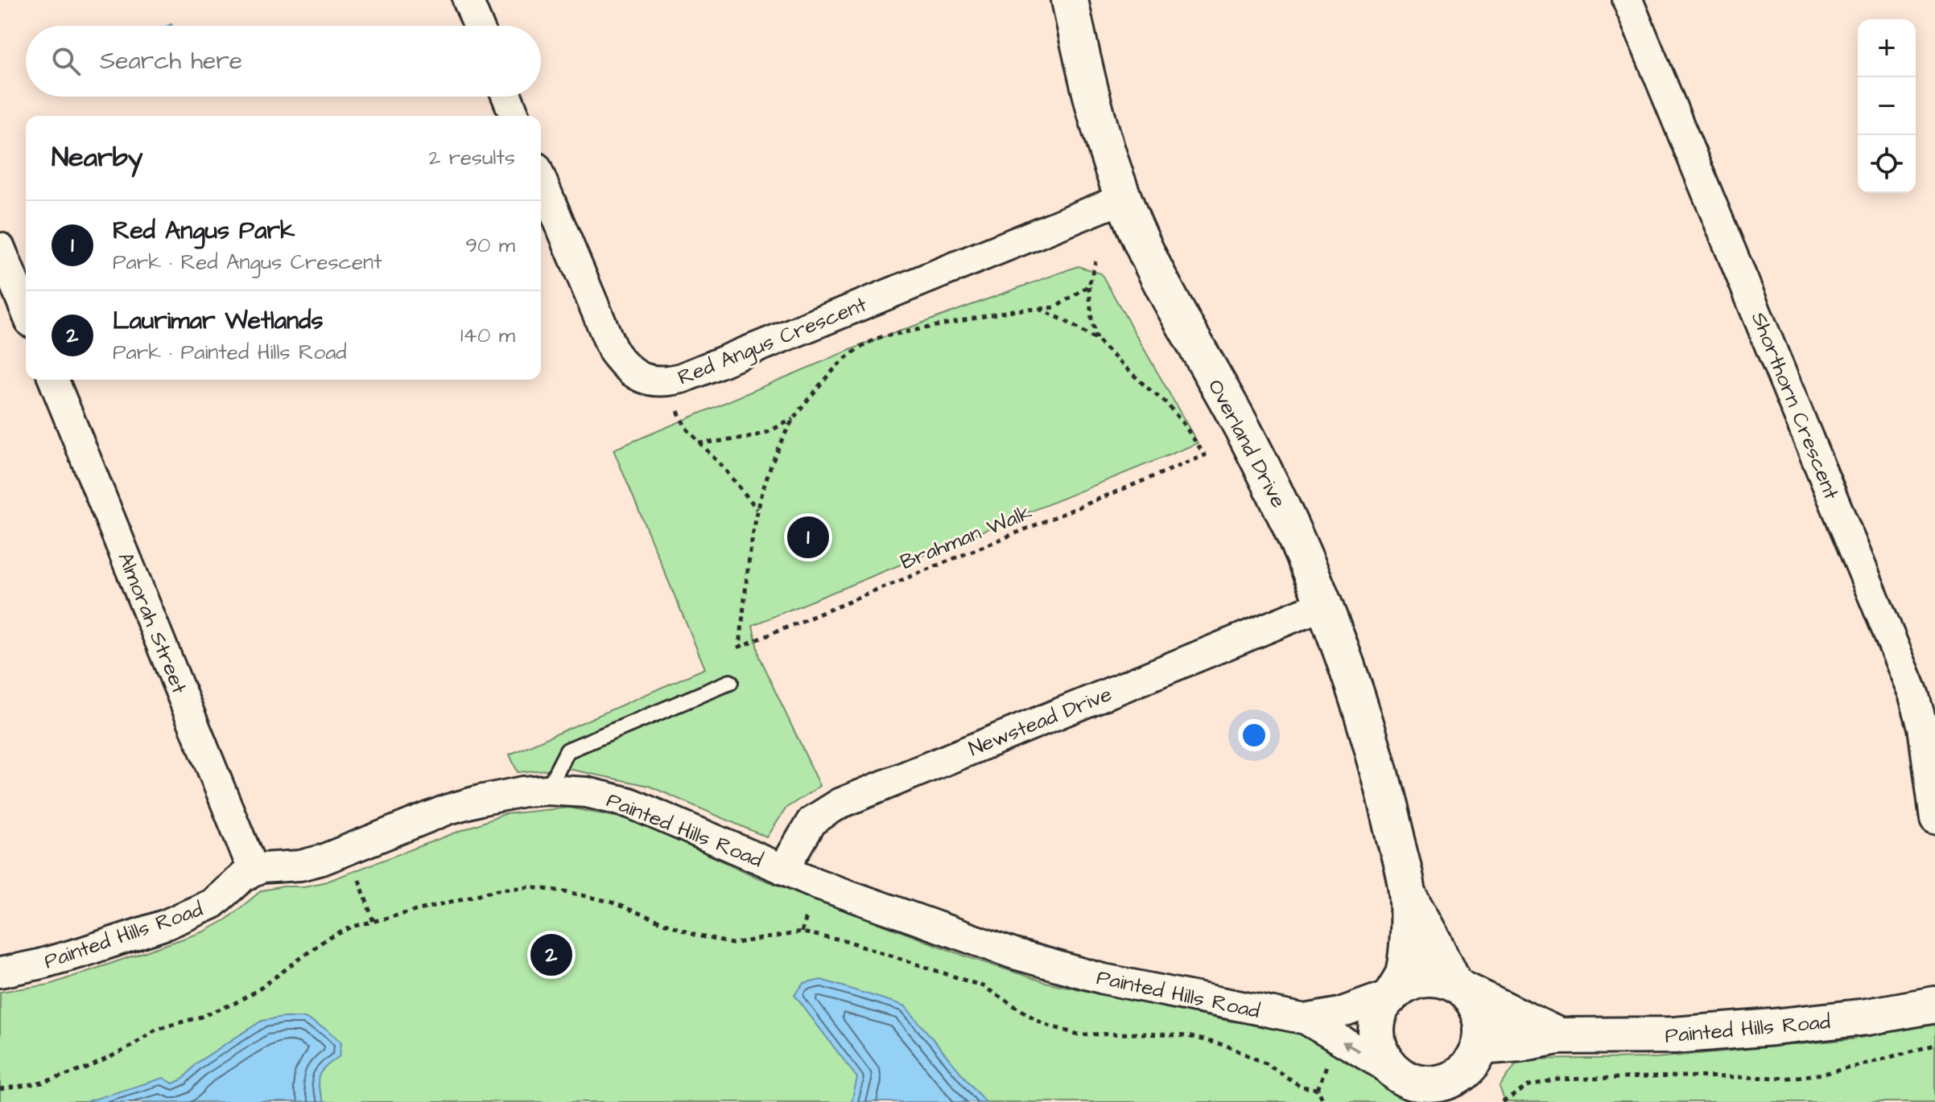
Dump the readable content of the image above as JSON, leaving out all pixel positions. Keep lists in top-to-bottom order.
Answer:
{
  "streets": {
    "street": [
      "Red Angus Crescent",
      "Shorthorn Crescent",
      "Overland Drive",
      "Almorah Street",
      "Newstead Drive",
      "Painted Hills Road"
    ],
    "path": ["Brahman Walk"]
  },
  "crossings": [
    ["Red Angus Crescent", "Overland Drive"],
    ["Overland Drive", "Newstead Drive"],
    ["Overland Drive", "Painted Hills Road"],
    ["Almorah Street", "Painted Hills Road"],
    ["Newstead Drive", "Painted Hills Road"]
  ],
  "page": {
    "map_buttons": ["+", "−"],
    "search": "Search here",
    "heading": ["Nearby", "2 results"],
    "list": [
      {
        "mark": "1",
        "name": "Red Angus Park",
        "note": "Park · Red Angus Crescent",
        "value": "90 m"
      },
      {
        "mark": "2",
        "name": "Laurimar Wetlands",
        "note": "Park · Painted Hills Road",
        "value": "140 m"
      }
    ],
    "pins": ["1", "2"]
  }
}
